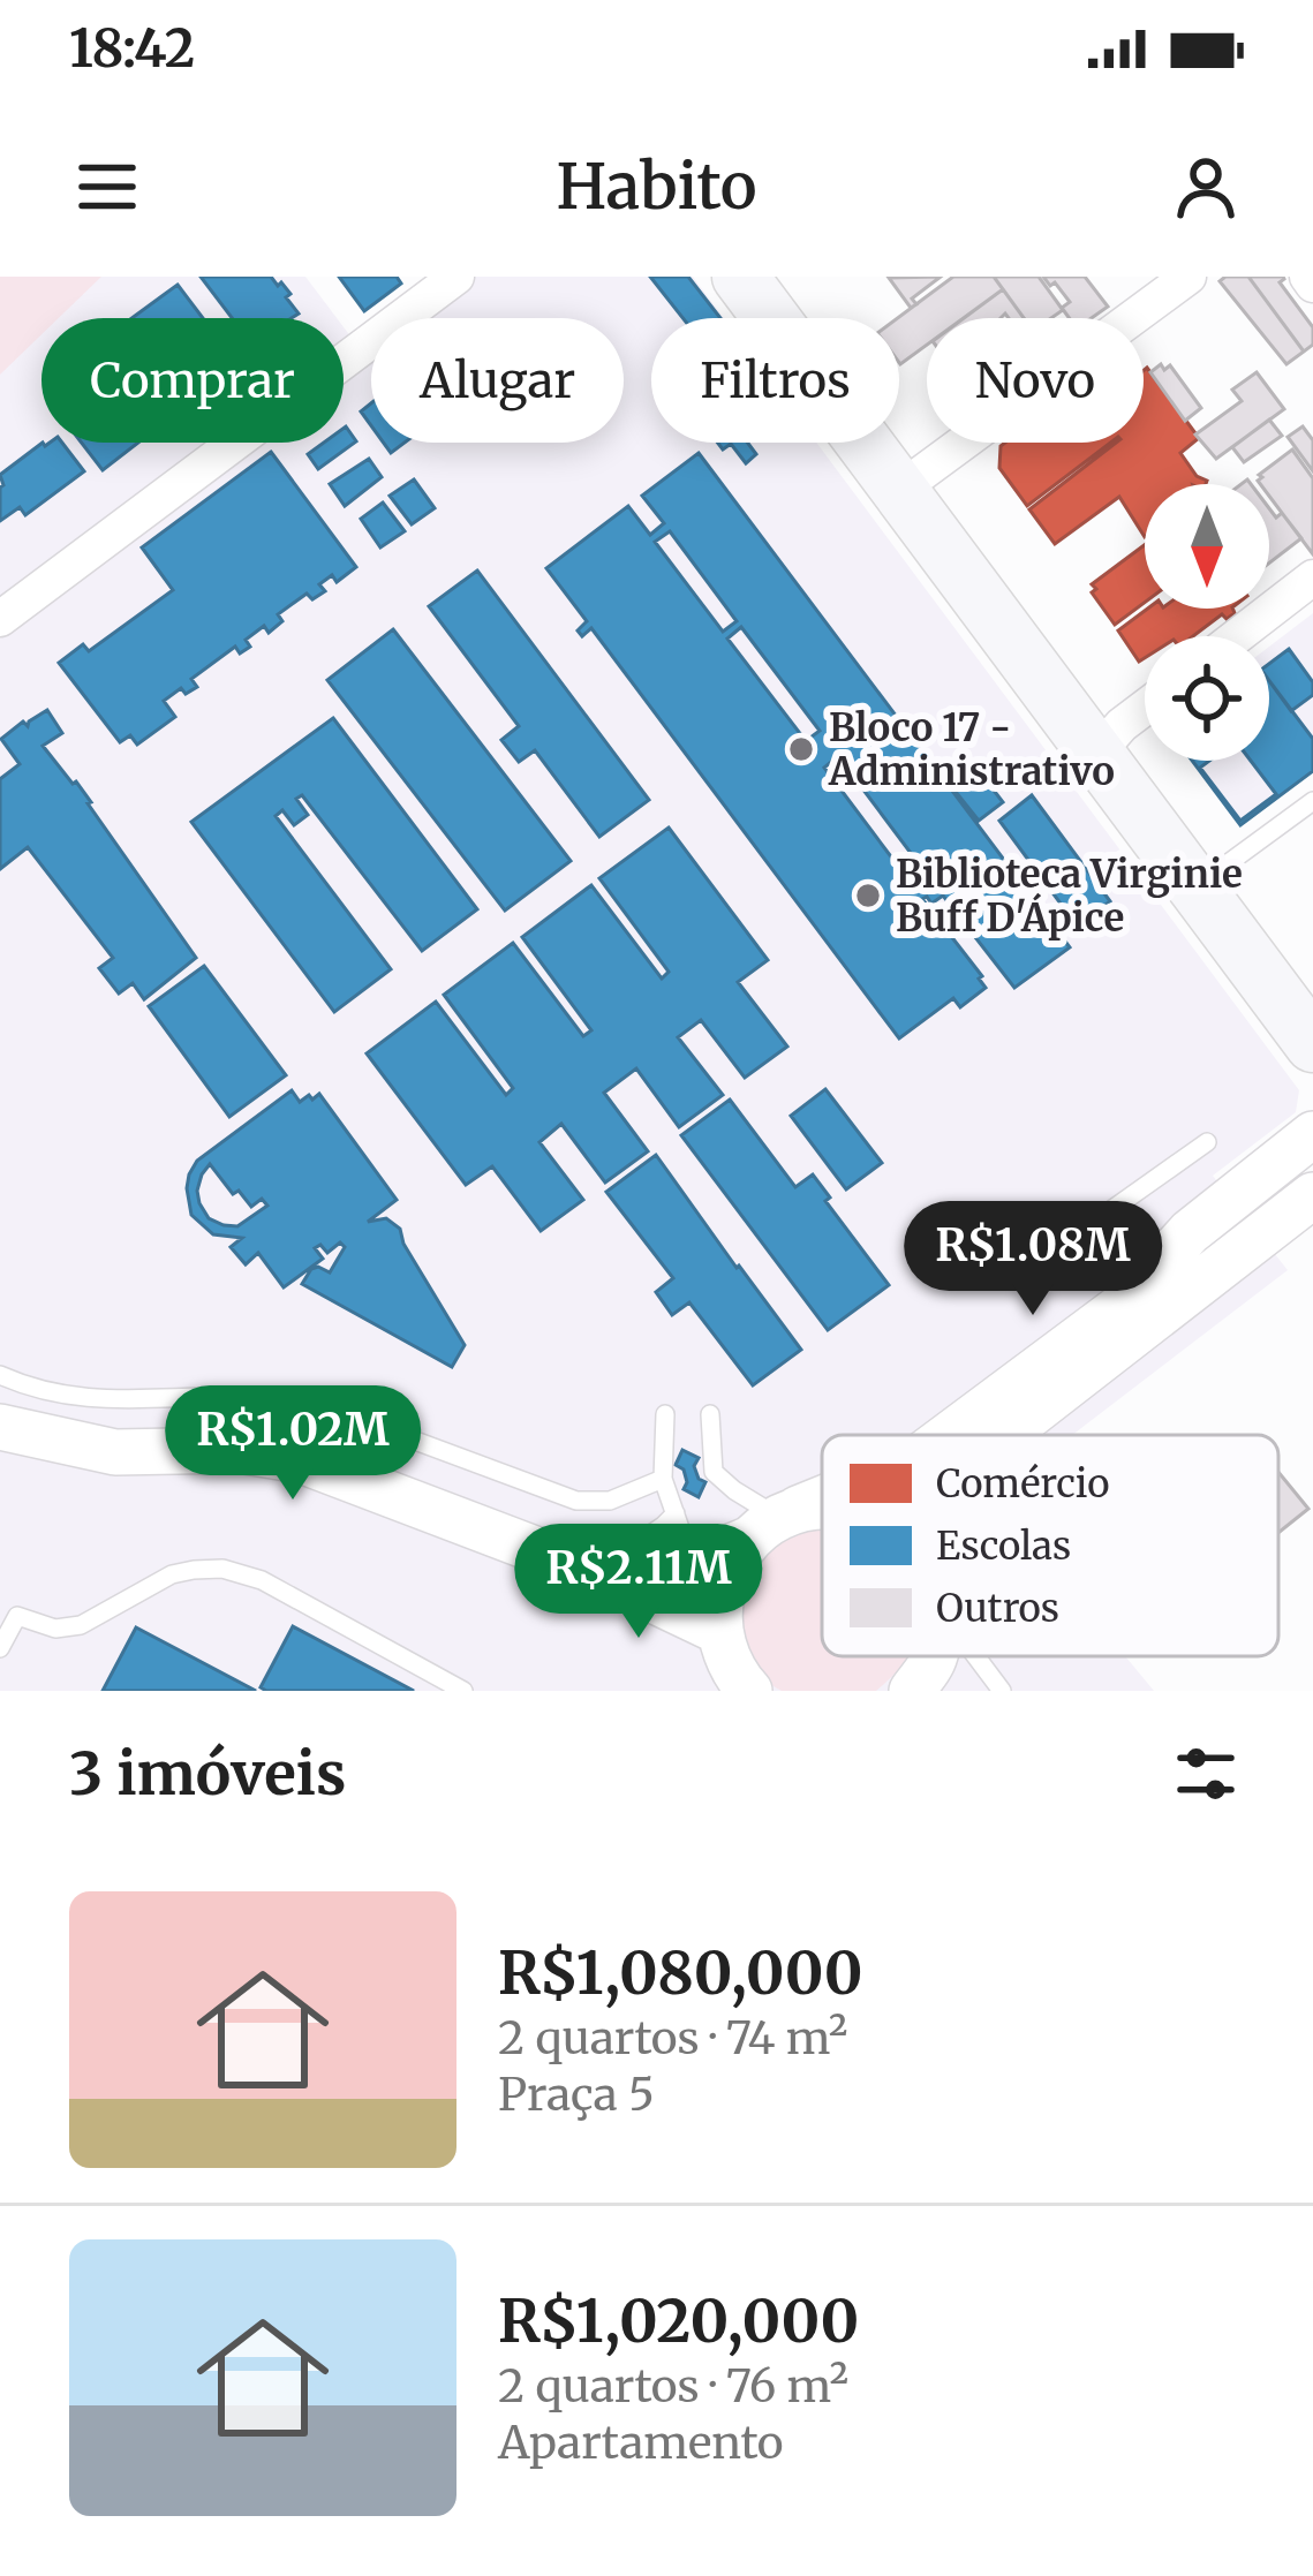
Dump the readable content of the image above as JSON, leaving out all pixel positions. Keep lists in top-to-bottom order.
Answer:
{
  "places": ["Bloco 17 - Administrativo", "Biblioteca Virginie Buff D'Ápice"],
  "legend": ["Comércio", "Escolas", "Outros"],
  "north": "bottom",
  "page": {
    "status": "18:42",
    "header": "Habito",
    "chip": [
      "Comprar",
      "Alugar",
      "Filtros",
      "Novo"
    ],
    "price": ["R$1.08M", "R$1.02M", "R$2.11M"],
    "heading": "3 imóveis",
    "list": [
      {
        "name": "R$1,080,000",
        "note": "2 quartos · 74 m² · Praça 5"
      },
      {
        "name": "R$1,020,000",
        "note": "2 quartos · 76 m² · Apartamento"
      }
    ]
  }
}
